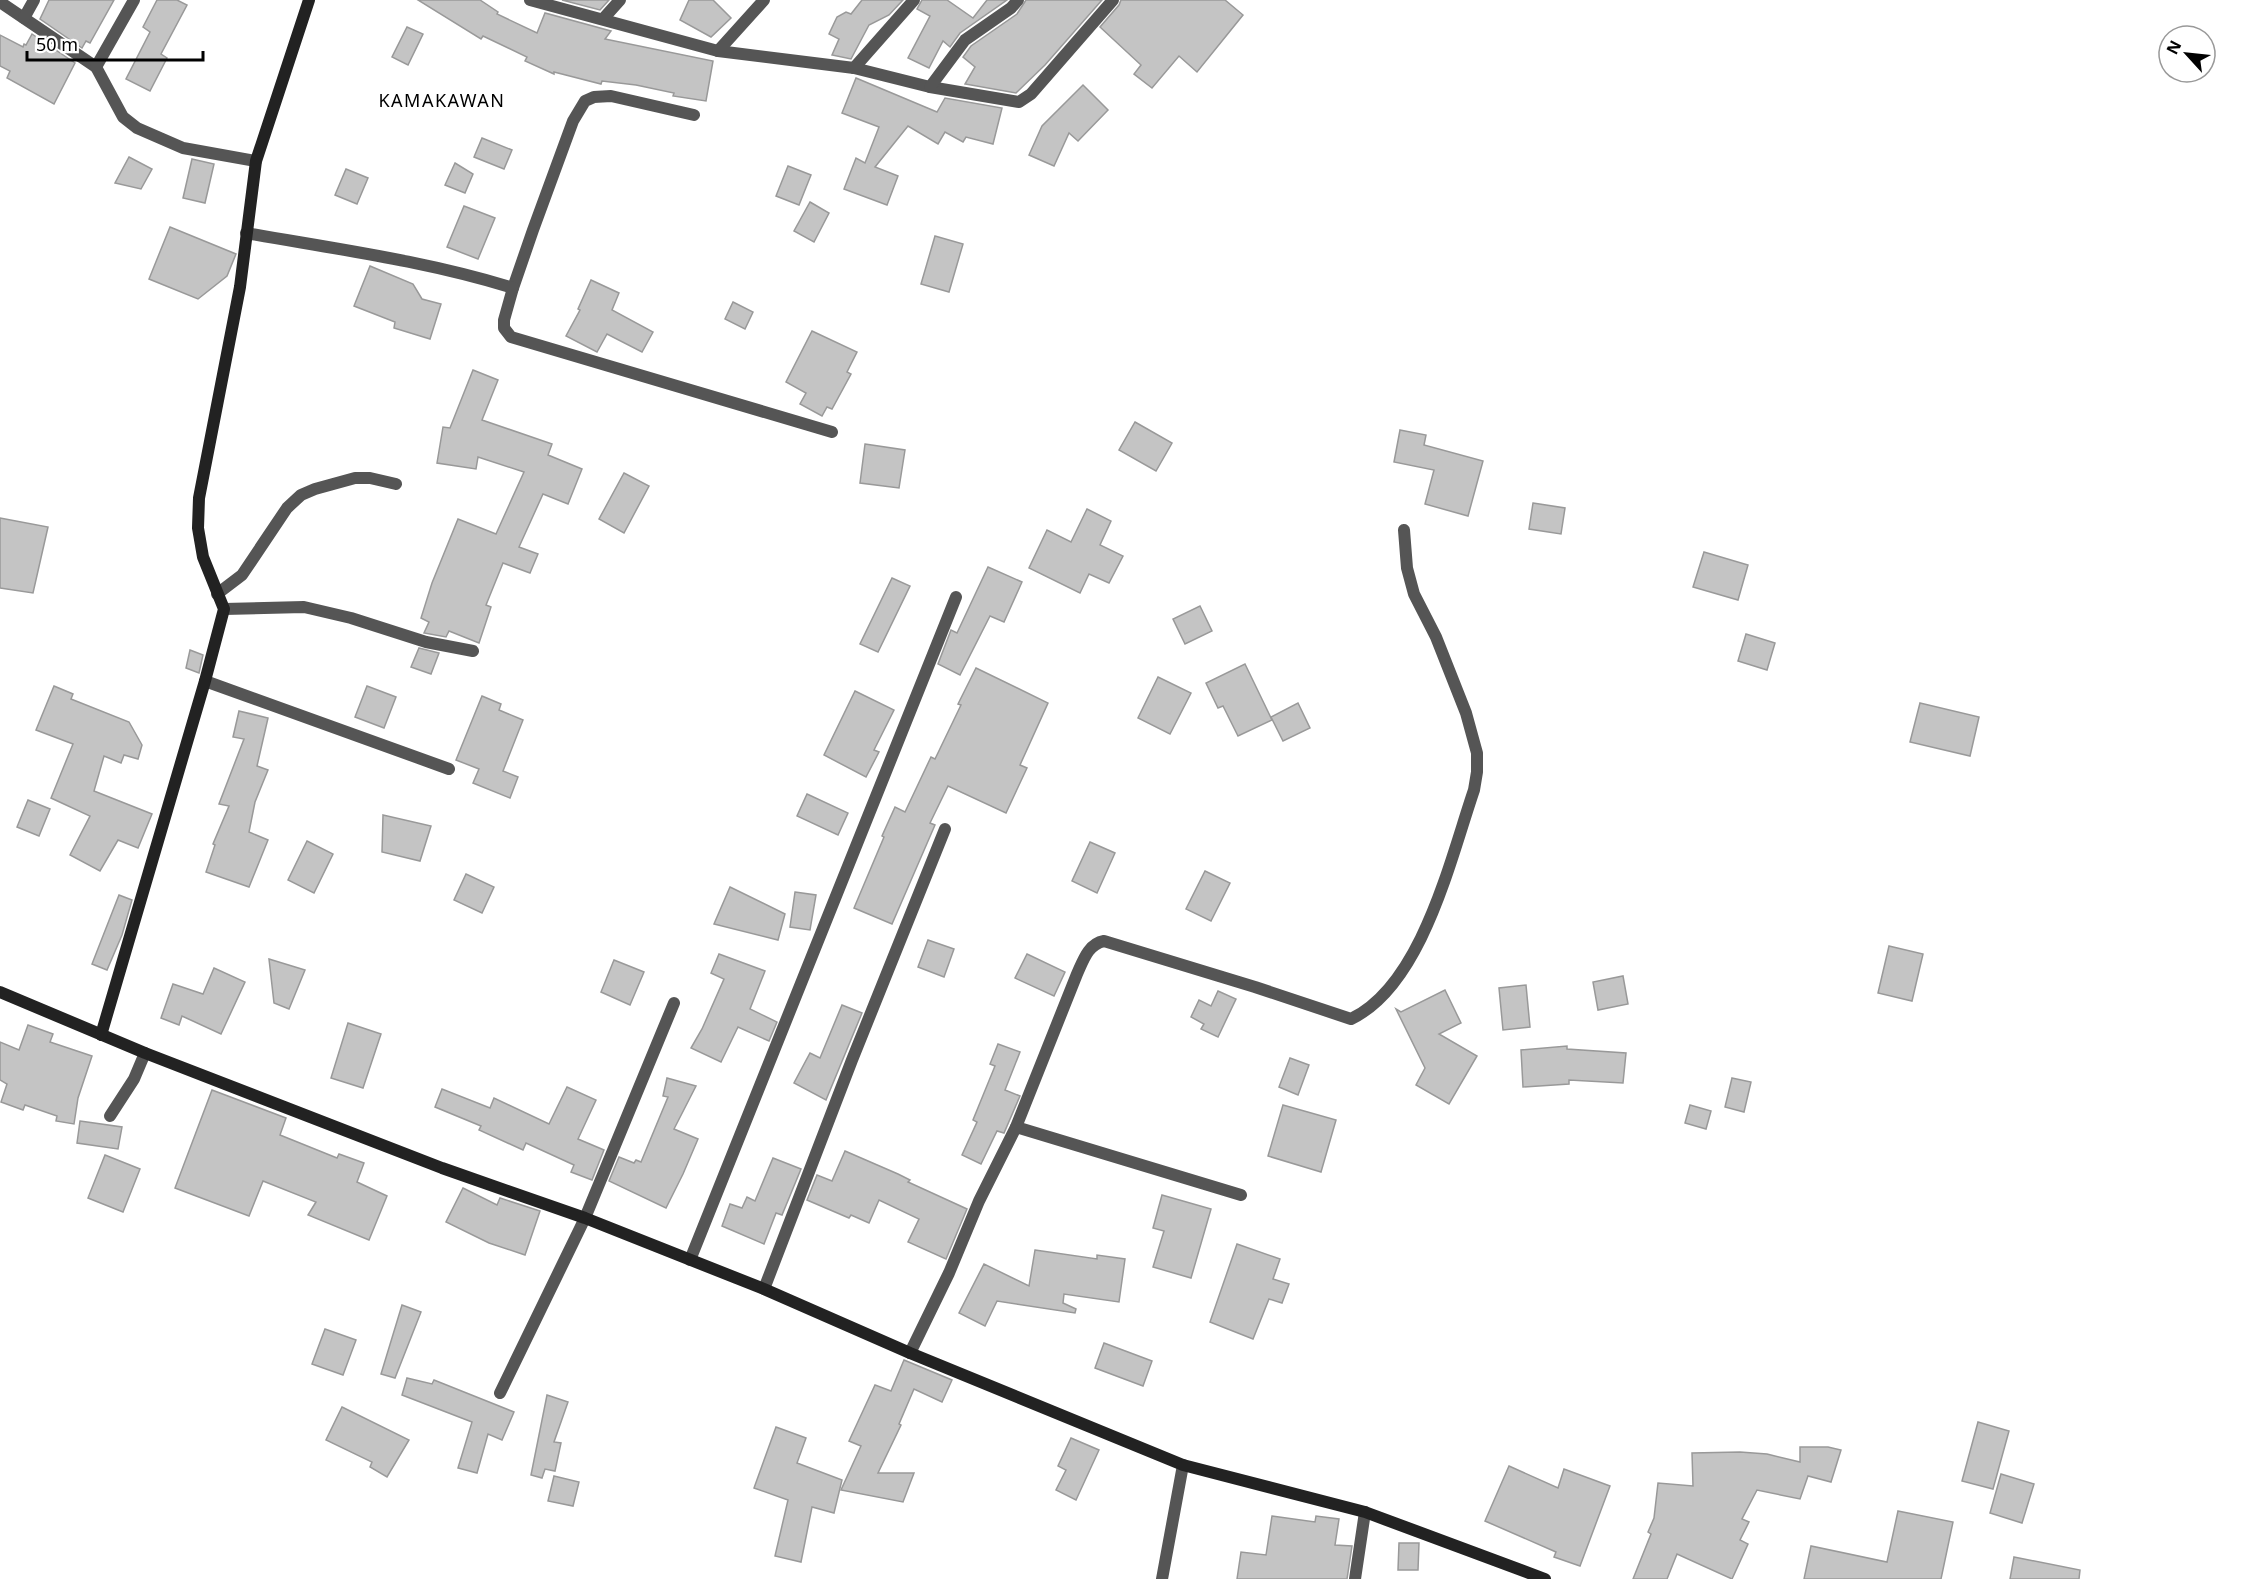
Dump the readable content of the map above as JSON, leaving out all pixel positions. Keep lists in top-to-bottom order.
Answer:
{
  "districts": ["KAMAKAWAN"],
  "scale_bar": "50 m",
  "north": "top left"
}
